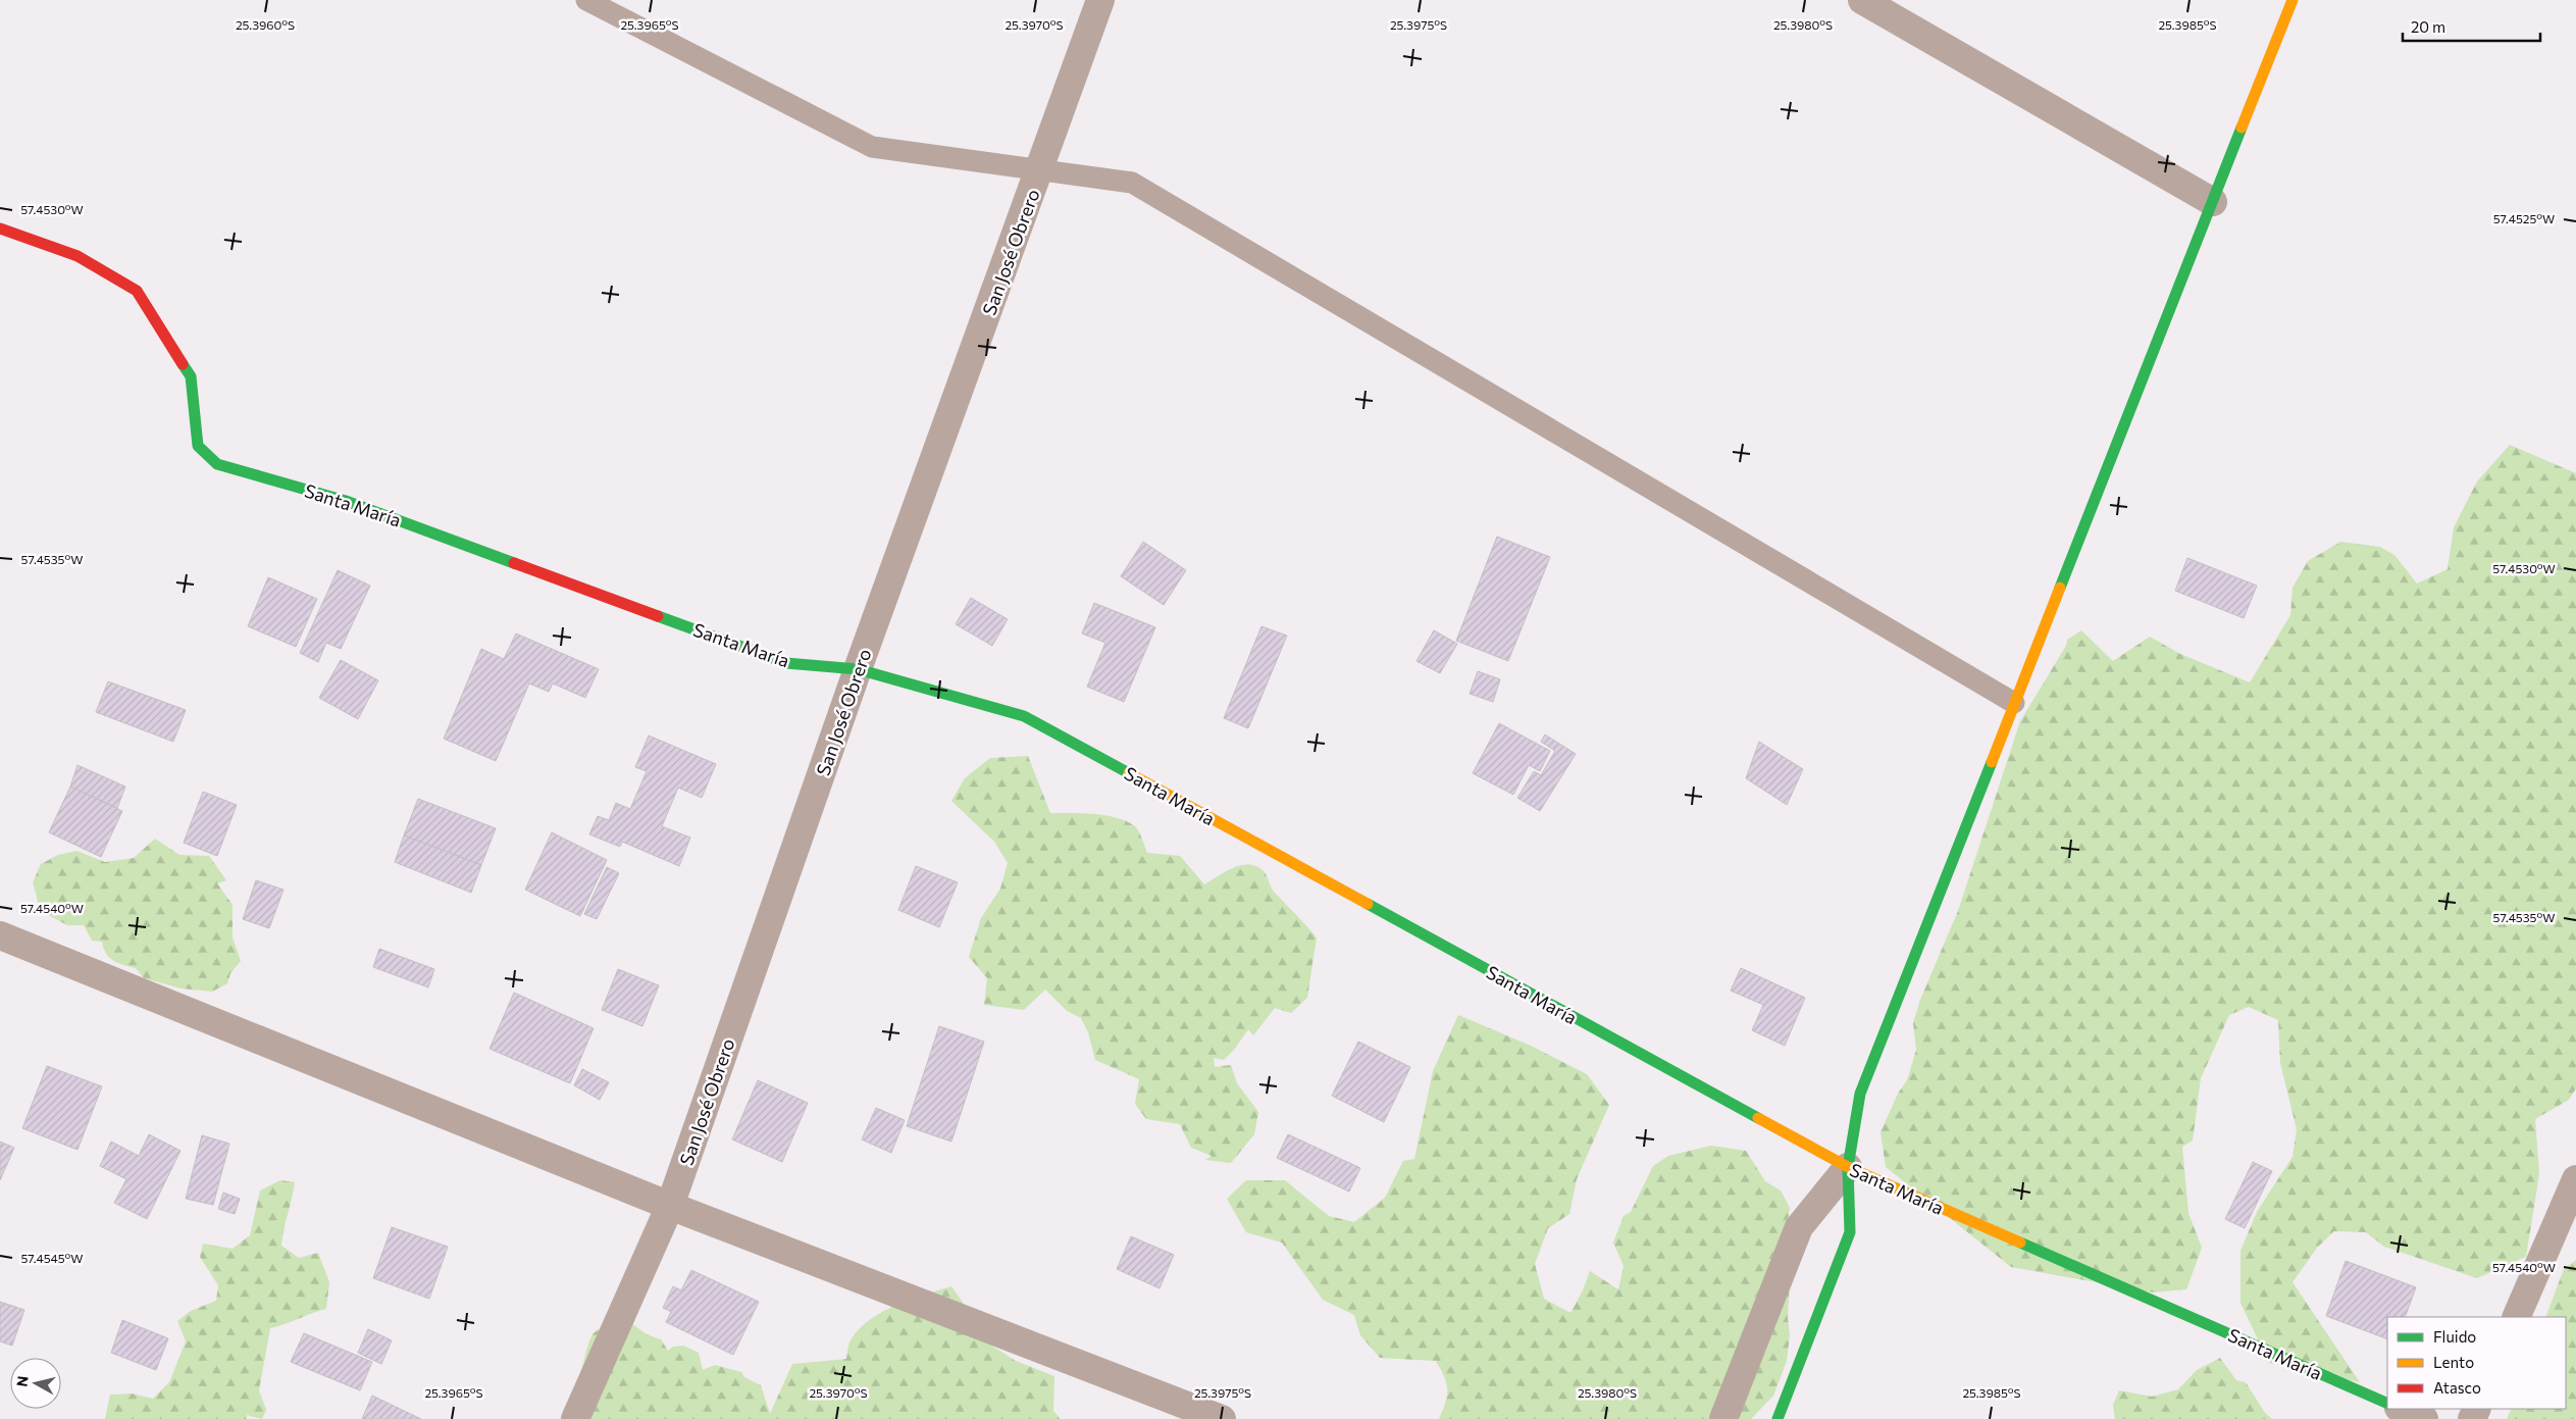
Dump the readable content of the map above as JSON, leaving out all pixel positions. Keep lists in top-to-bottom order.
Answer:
{
  "streets": {
    "street": ["San José Obrero", "Santa María"]
  },
  "crossings": [
    ["San José Obrero", "Santa María"]
  ],
  "legend": ["Fluido", "Lento", "Atasco"],
  "scale_bar": "20 m",
  "north": "left",
  "coordinates": [
    "25.3960°S",
    "25.3965°S",
    "25.3970°S",
    "25.3975°S",
    "25.3980°S",
    "25.3985°S",
    "57.4530°W",
    "57.4525°W",
    "57.4535°W",
    "57.4540°W",
    "57.4545°W"
  ]
}
